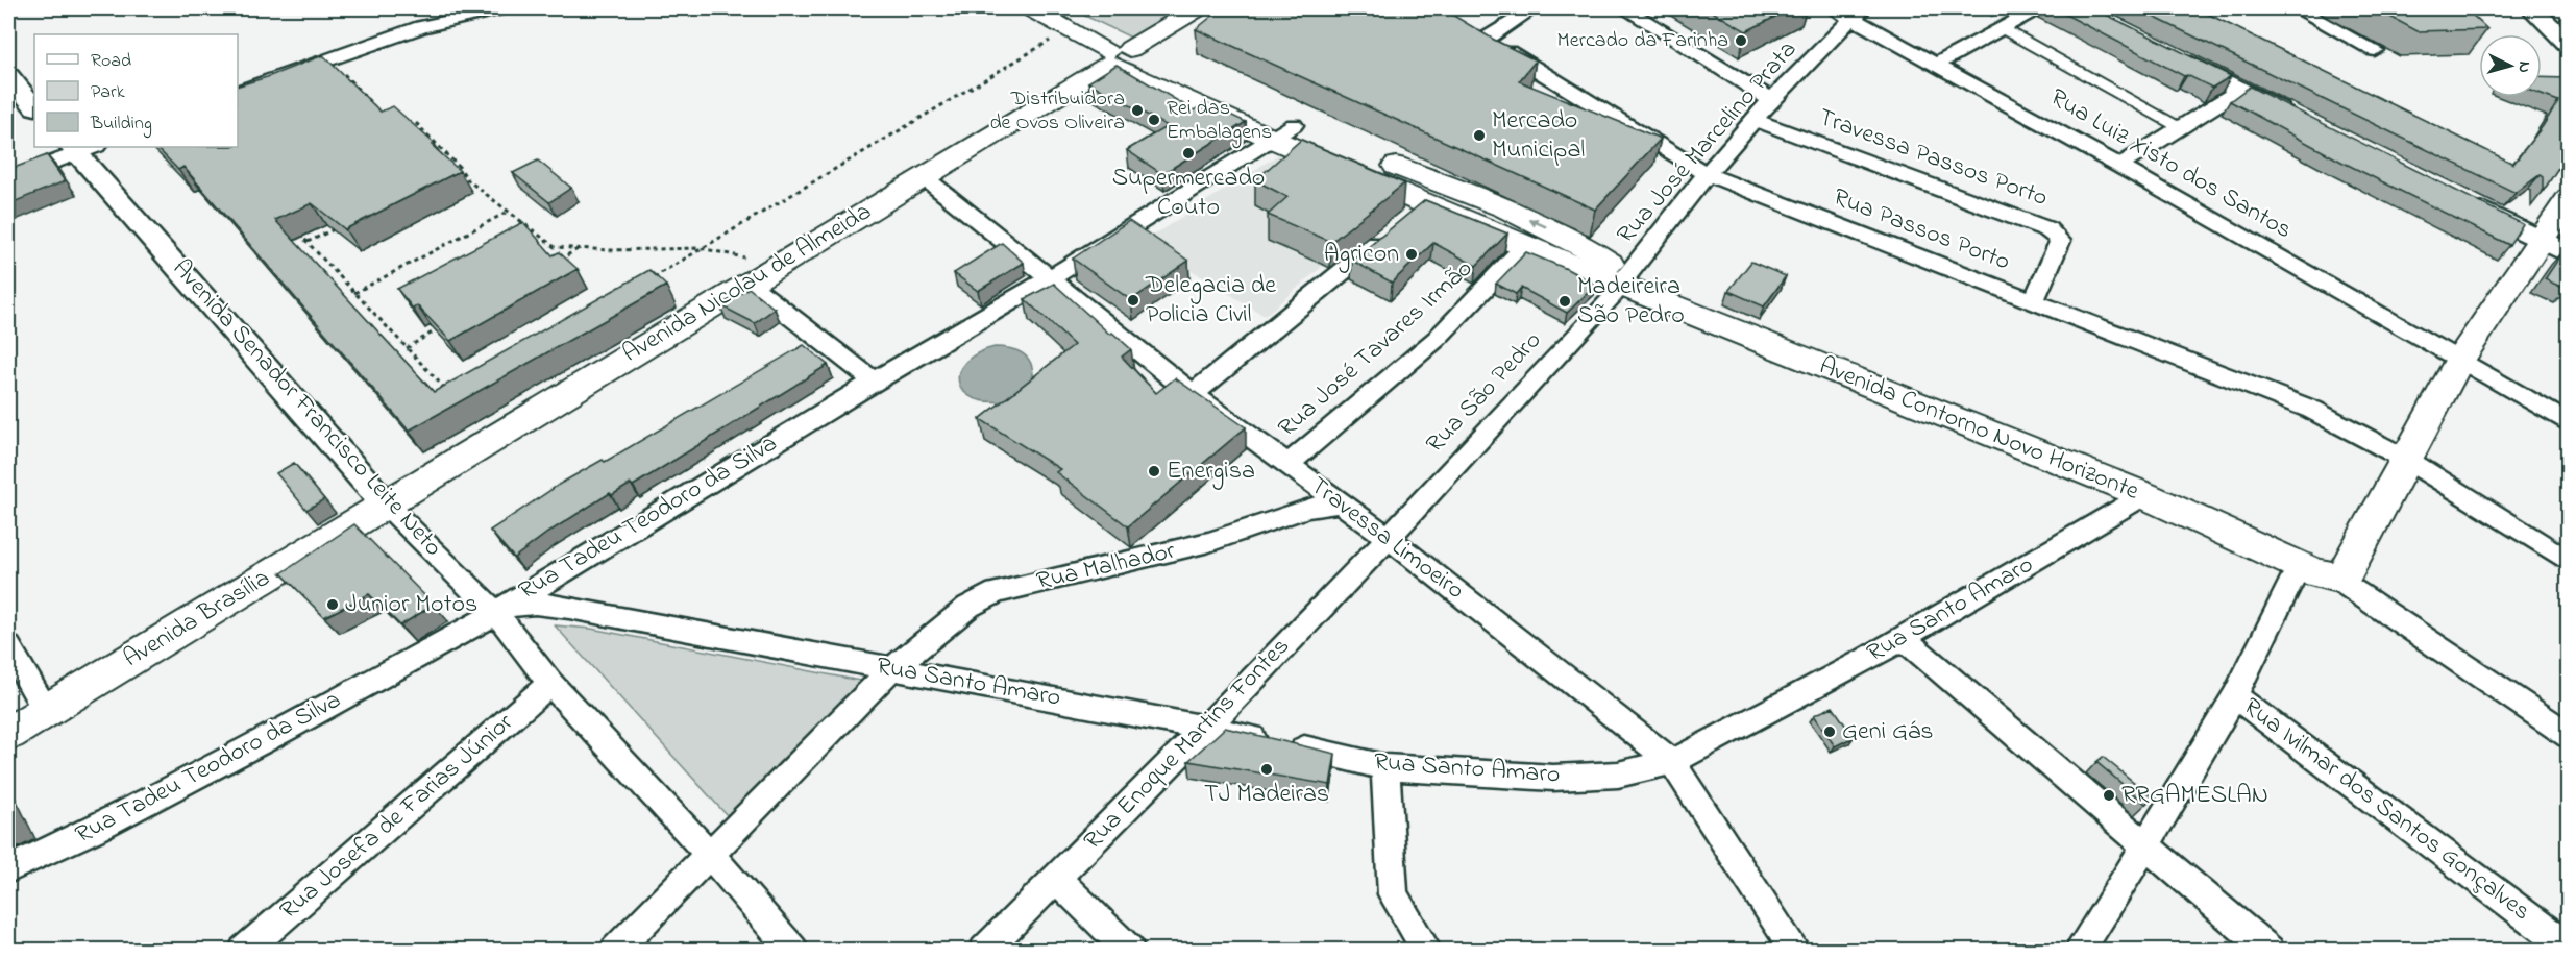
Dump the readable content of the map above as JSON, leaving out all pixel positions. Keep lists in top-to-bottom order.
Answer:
{
  "streets": {
    "main road": ["Avenida Nicolau de Almeida", "Avenida Contorno Novo Horizonte", "Avenida Brasília"],
    "street": [
      "Rua José Marcelino Prata",
      "Travessa Passos Porto",
      "Rua Luiz Xisto dos Santos",
      "Rua Passos Porto",
      "Rua José Tavares Irmão",
      "Rua São Pedro",
      "Avenida Senador Francisco Leite Neto",
      "Rua Tadeu Teodoro da Silva",
      "Travessa Limoeiro",
      "Rua Malhador",
      "Rua Santo Amaro",
      "Rua Enoque Martins Fontes",
      "Rua Ivilmar dos Santos Gonçalves",
      "Rua Josefa de Farias Júnior"
    ]
  },
  "crossings": [
    ["Rua José Marcelino Prata", "Travessa Passos Porto"],
    ["Rua José Marcelino Prata", "Rua Luiz Xisto dos Santos"],
    ["Rua José Marcelino Prata", "Rua Passos Porto"],
    ["Rua José Marcelino Prata", "Rua São Pedro"],
    ["Rua José Marcelino Prata", "Avenida Contorno Novo Horizonte"],
    ["Travessa Passos Porto", "Rua Passos Porto"],
    ["Avenida Nicolau de Almeida", "Avenida Senador Francisco Leite Neto"],
    ["Avenida Nicolau de Almeida", "Travessa Limoeiro"],
    ["Avenida Nicolau de Almeida", "Avenida Brasília"],
    ["Rua José Tavares Irmão", "Travessa Limoeiro"],
    ["Rua São Pedro", "Avenida Contorno Novo Horizonte"],
    ["Rua São Pedro", "Travessa Limoeiro"],
    ["Rua São Pedro", "Rua Enoque Martins Fontes"],
    ["Avenida Senador Francisco Leite Neto", "Rua Tadeu Teodoro da Silva"],
    ["Avenida Senador Francisco Leite Neto", "Rua Malhador"],
    ["Avenida Senador Francisco Leite Neto", "Rua Santo Amaro"],
    ["Avenida Senador Francisco Leite Neto", "Avenida Brasília"],
    ["Avenida Senador Francisco Leite Neto", "Rua Josefa de Farias Júnior"],
    ["Avenida Contorno Novo Horizonte", "Rua Santo Amaro"],
    ["Rua Tadeu Teodoro da Silva", "Travessa Limoeiro"],
    ["Rua Tadeu Teodoro da Silva", "Rua Santo Amaro"],
    ["Travessa Limoeiro", "Rua Malhador"],
    ["Travessa Limoeiro", "Rua Santo Amaro"],
    ["Travessa Limoeiro", "Rua Enoque Martins Fontes"],
    ["Rua Malhador", "Rua Santo Amaro"],
    ["Rua Santo Amaro", "Rua Enoque Martins Fontes"]
  ],
  "places": [
    "Mercado da Farinha",
    "Distribuidora de Ovos Oliveira",
    "Rei das Embalagens",
    "Mercado Municipal",
    "Supermercado Couto",
    "Agricon",
    "Delegacia de Policia Civil",
    "Madeireira São Pedro",
    "Energisa",
    "Junior Motos",
    "Geni Gás",
    "TJ Madeiras",
    "RRGAMESLAN"
  ],
  "legend": ["Road", "Park", "Building"],
  "north": "right"
}
